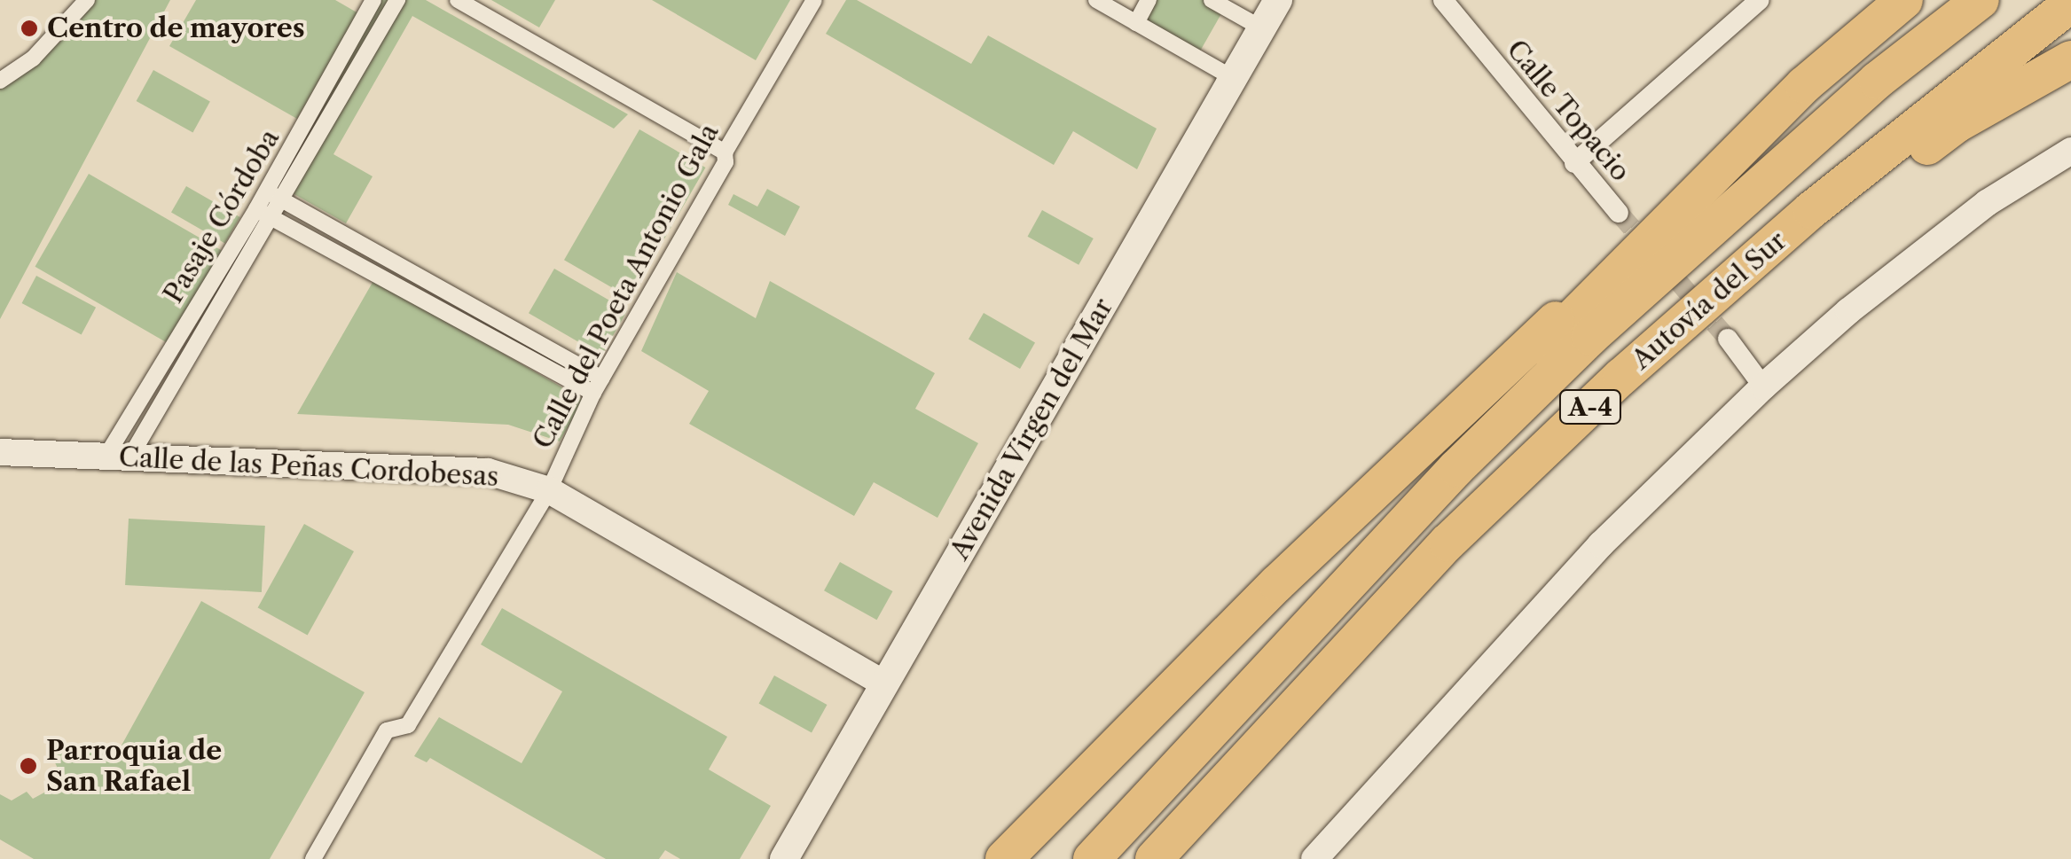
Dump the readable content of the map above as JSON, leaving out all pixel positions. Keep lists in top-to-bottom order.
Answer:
{
  "streets": {
    "highway": ["Autovía del Sur", "A-4"],
    "main road": ["Avenida Virgen del Mar"],
    "street": [
      "Calle Topacio",
      "Pasaje Córdoba",
      "Calle del Poeta Antonio Gala",
      "Calle de las Peñas Cordobesas"
    ]
  },
  "crossings": [
    ["Pasaje Córdoba", "Calle de las Peñas Cordobesas"],
    ["Calle del Poeta Antonio Gala", "Calle de las Peñas Cordobesas"],
    ["Avenida Virgen del Mar", "Calle de las Peñas Cordobesas"]
  ],
  "places": ["Centro de mayores", "Parroquia de San Rafael"]
}
